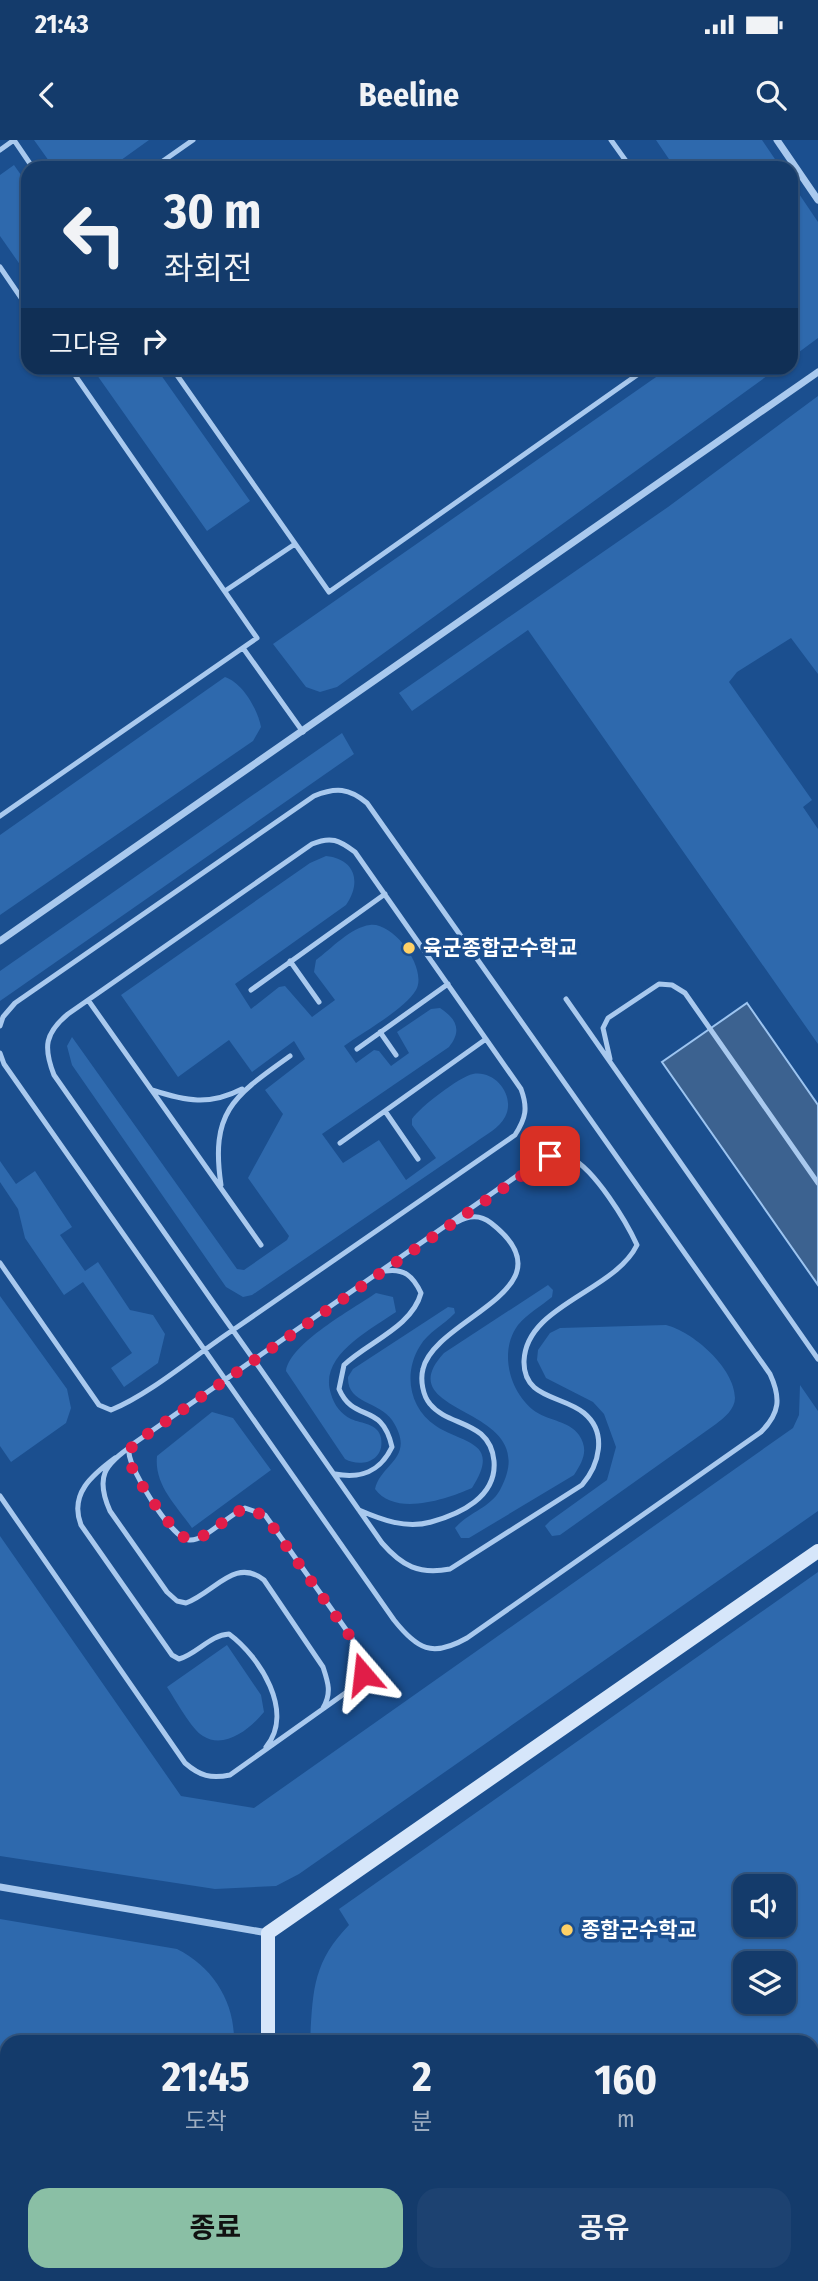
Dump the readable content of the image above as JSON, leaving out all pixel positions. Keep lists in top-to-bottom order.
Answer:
{
  "places": ["육군종합군수학교", "종합군수학교"],
  "page": {
    "status": "21:43",
    "header": "Beeline",
    "turn": ["30 m", "좌회전"],
    "then": "그다음",
    "eta": [
      "21:45",
      "도착",
      "2",
      "분",
      "160",
      "m"
    ],
    "buttons": ["종료", "공유"]
  }
}
